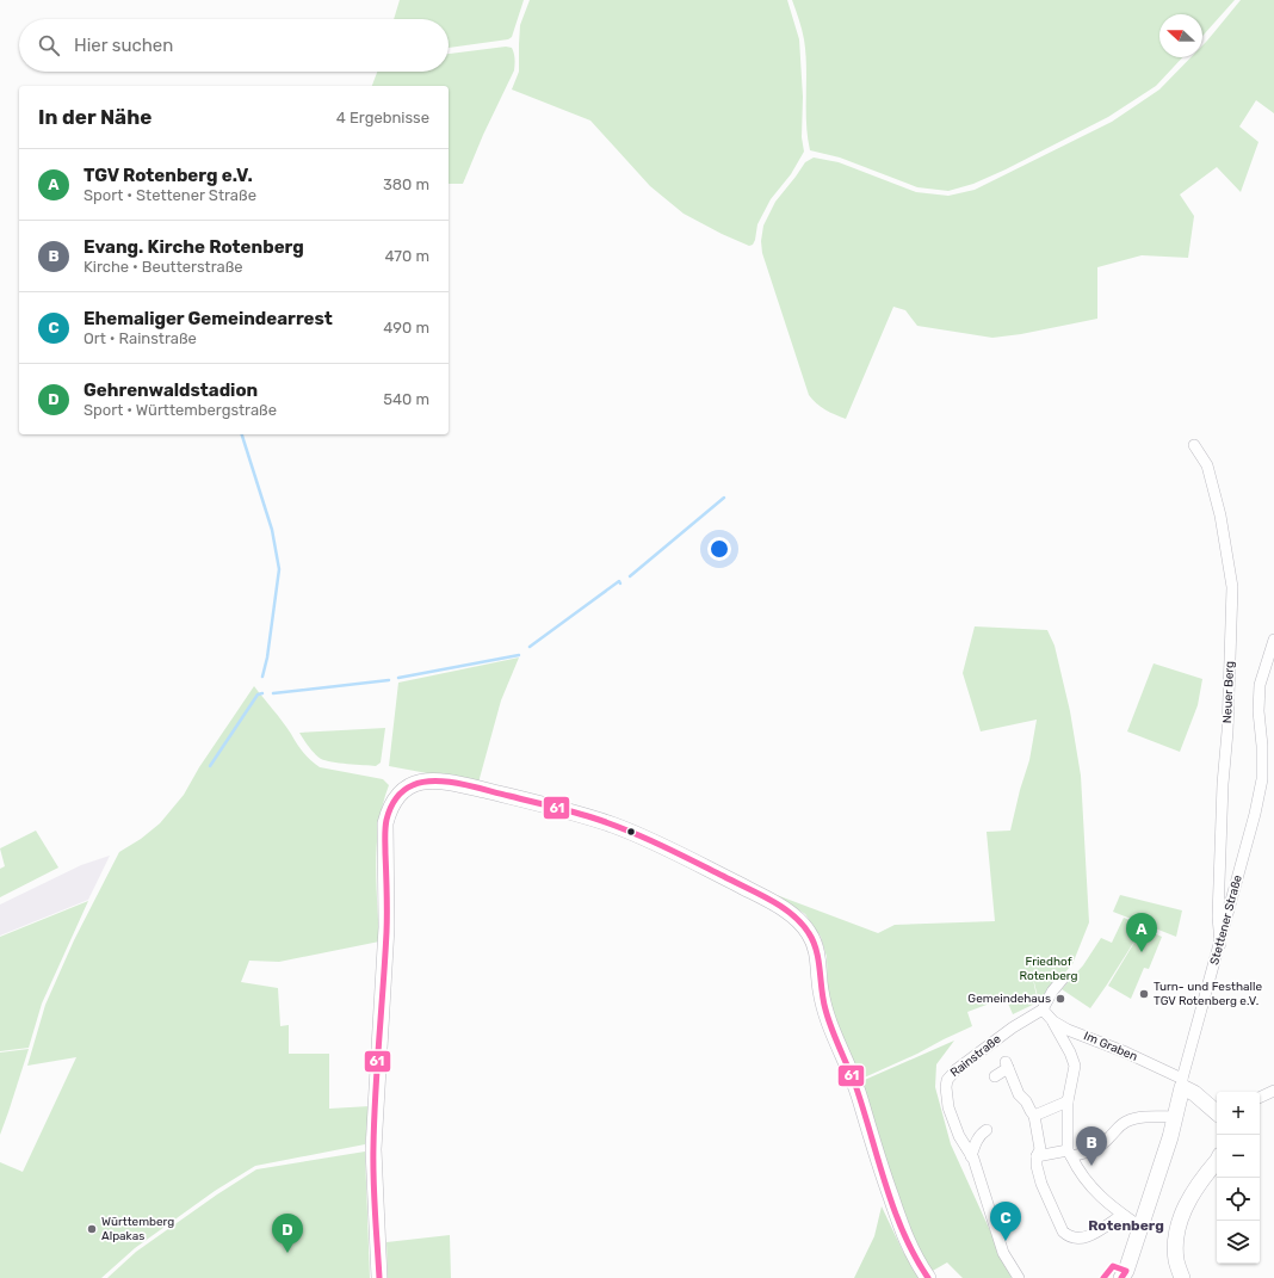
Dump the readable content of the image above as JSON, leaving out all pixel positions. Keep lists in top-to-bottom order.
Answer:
{
  "streets": {
    "street": [
      "Neuer Berg",
      "Stettener Straße",
      "Im Graben",
      "Rainstraße"
    ]
  },
  "crossings": [
    ["Neuer Berg", "Stettener Straße"],
    ["Stettener Straße", "Im Graben"],
    ["Im Graben", "Rainstraße"]
  ],
  "districts": ["Rotenberg"],
  "parks": ["Friedhof Rotenberg"],
  "places": ["Turn- und Festhalle TGV Rotenberg e.V.", "Gemeindehaus", "Württemberg Alpakas"],
  "lines": ["transit line 61"],
  "north": "left",
  "page": {
    "search": "Hier suchen",
    "heading": ["In der Nähe", "4 Ergebnisse"],
    "list": [
      {
        "mark": "A",
        "name": "TGV Rotenberg e.V.",
        "note": "Sport · Stettener Straße",
        "value": "380 m"
      },
      {
        "mark": "B",
        "name": "Evang. Kirche Rotenberg",
        "note": "Kirche · Beutterstraße",
        "value": "470 m"
      },
      {
        "mark": "C",
        "name": "Ehemaliger Gemeindearrest",
        "note": "Ort · Rainstraße",
        "value": "490 m"
      },
      {
        "mark": "D",
        "name": "Gehrenwaldstadion",
        "note": "Sport · Württembergstraße",
        "value": "540 m"
      }
    ],
    "pins": [
      "A",
      "B",
      "C",
      "D"
    ],
    "map_buttons": ["+", "−"]
  }
}
